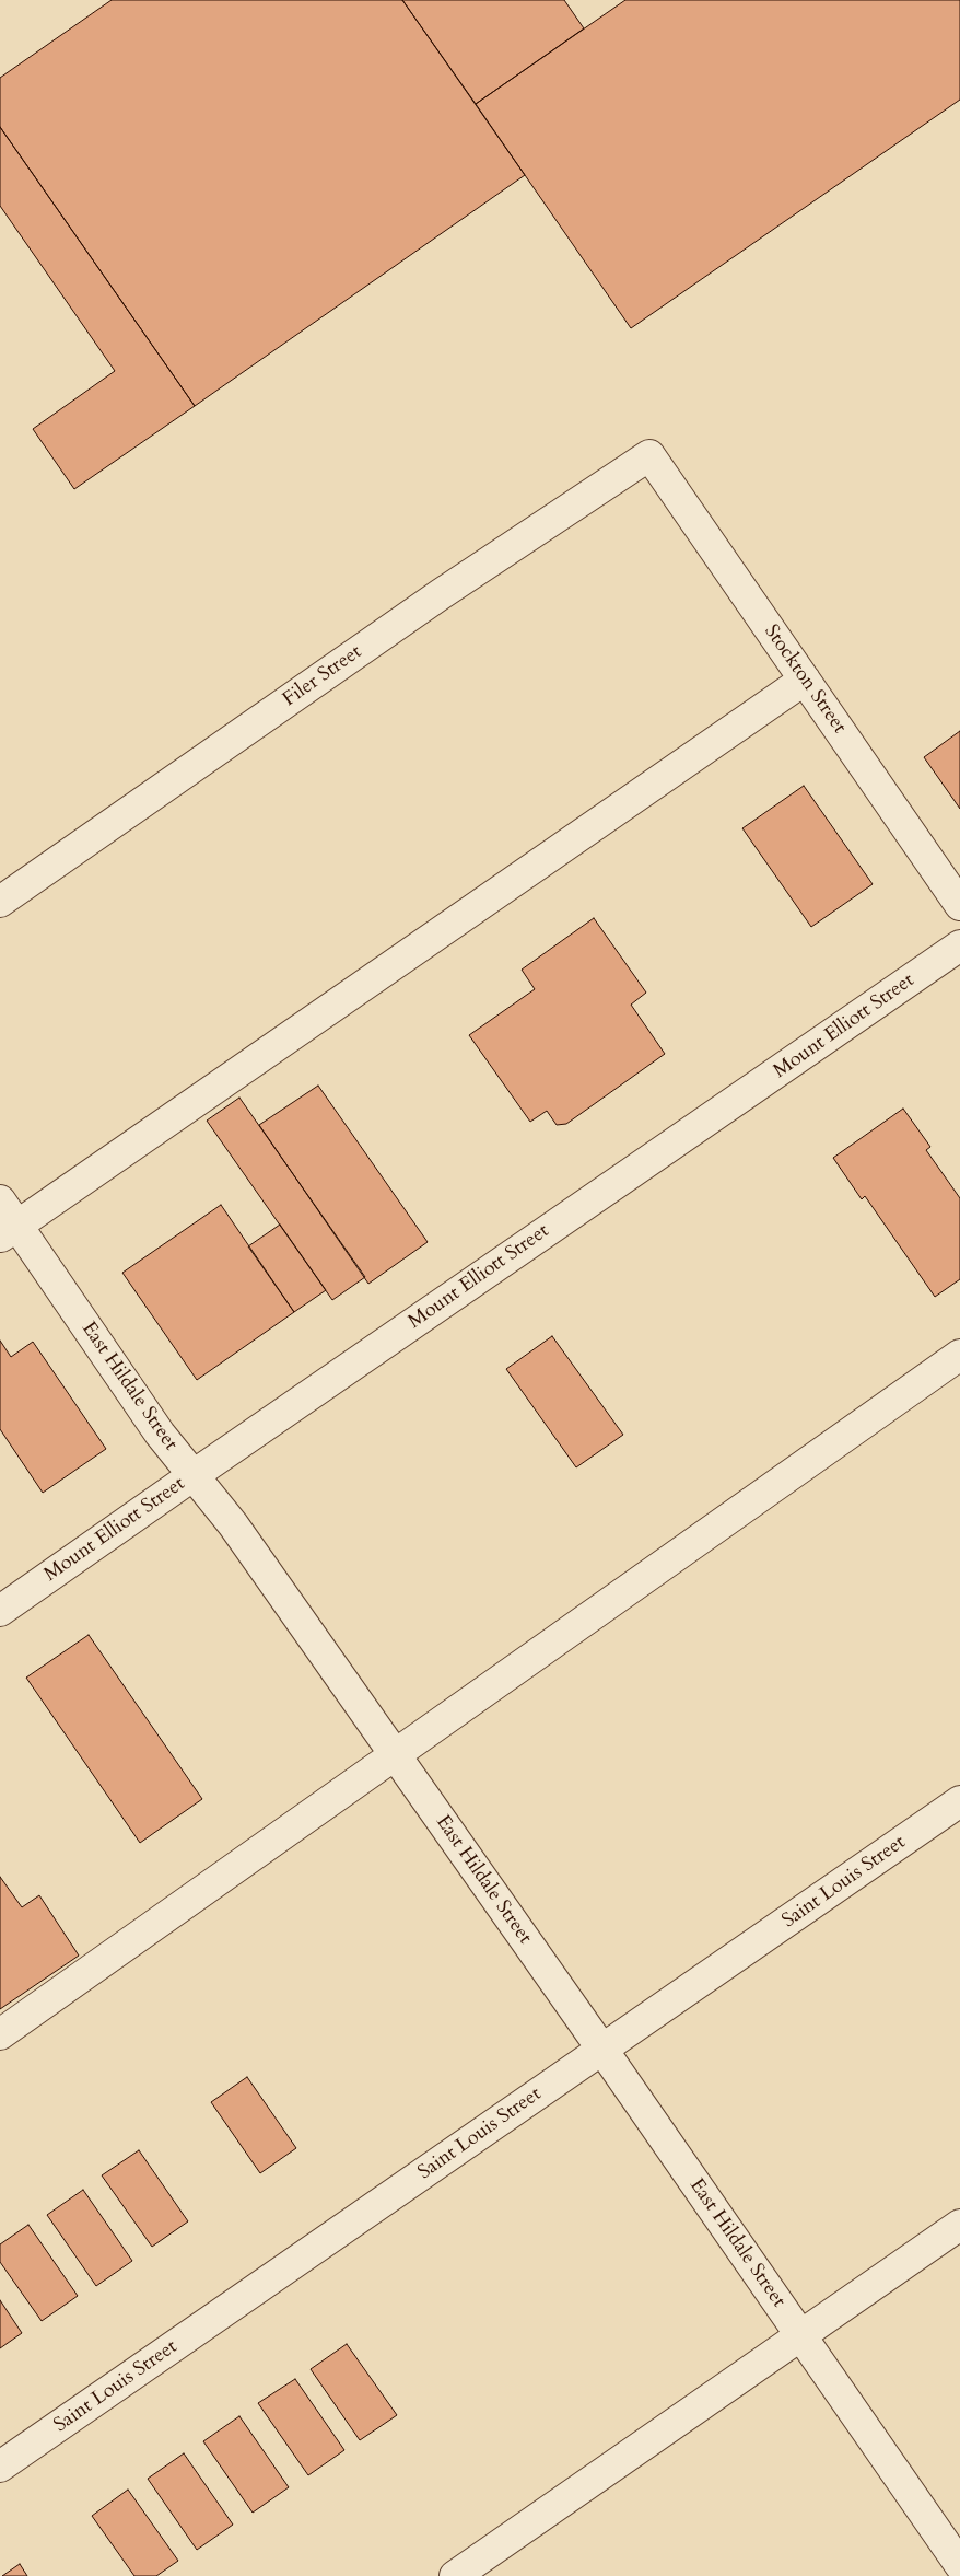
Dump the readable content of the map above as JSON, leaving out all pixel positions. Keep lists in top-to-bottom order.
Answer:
{
  "streets": {
    "street": [
      "Filer Street",
      "Stockton Street",
      "Mount Elliott Street",
      "East Hildale Street",
      "Saint Louis Street"
    ]
  },
  "crossings": [
    ["Filer Street", "Stockton Street"],
    ["Mount Elliott Street", "East Hildale Street"],
    ["East Hildale Street", "Saint Louis Street"]
  ]
}
